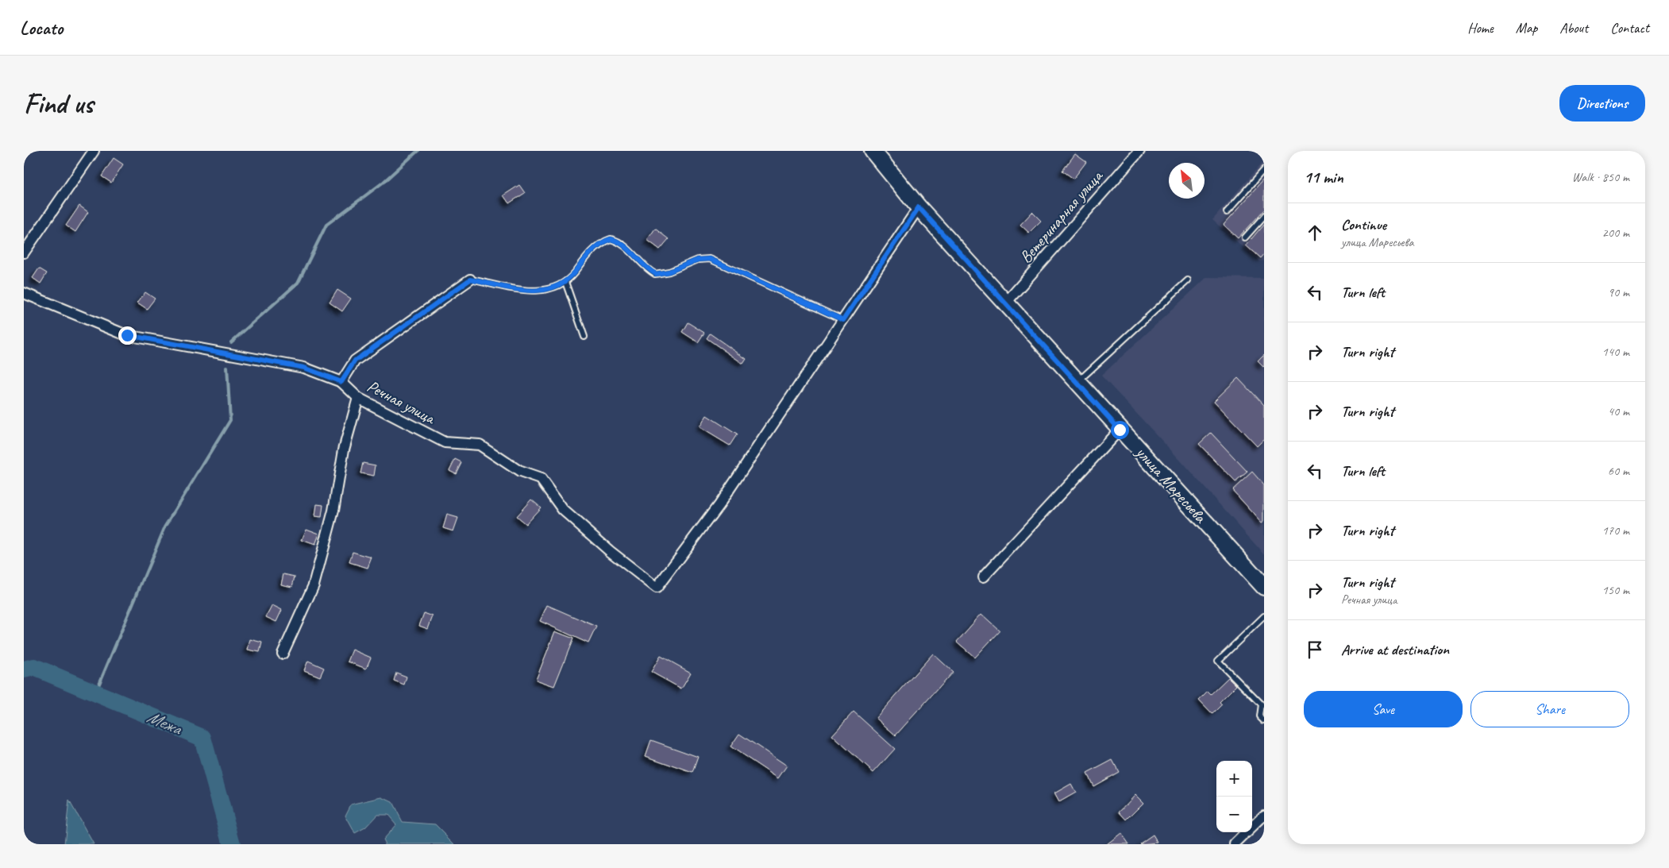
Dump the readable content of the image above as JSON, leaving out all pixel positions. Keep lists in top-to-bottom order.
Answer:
{
  "streets": {
    "main road": ["улица Маресьева"],
    "street": ["Ветеринарная улица", "Речная улица"]
  },
  "crossings": [
    ["Ветеринарная улица", "улица Маресьева"]
  ],
  "water": ["Межа"],
  "north": "top left",
  "page": {
    "header": "Locato",
    "nav": [
      "Home",
      "Map",
      "About",
      "Contact"
    ],
    "buttons": [
      "Directions",
      ["Save", "Share"]
    ],
    "title": "Find us",
    "heading": ["11 min", "Walk · 850 m"],
    "list": [
      ["Continue", "улица Маресьева", "200 m"],
      ["Turn left", "90 m"],
      ["Turn right", "140 m"],
      ["Turn right", "40 m"],
      ["Turn left", "60 m"],
      ["Turn right", "170 m"],
      ["Turn right", "Речная улица", "150 m"],
      "Arrive at destination"
    ],
    "map_buttons": ["+", "−"]
  }
}
